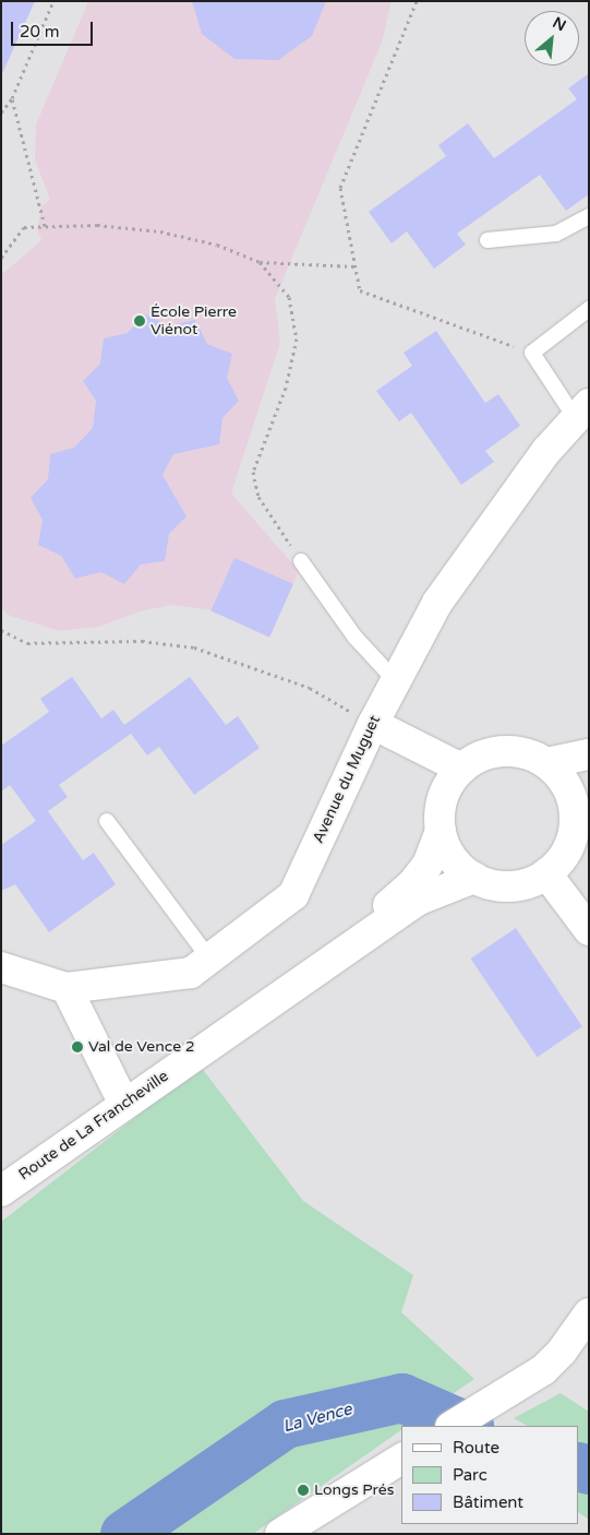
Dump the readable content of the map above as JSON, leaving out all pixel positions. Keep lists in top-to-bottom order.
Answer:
{
  "streets": {
    "street": ["Avenue du Muguet", "Route de La Francheville"]
  },
  "water": ["La Vence"],
  "places": ["École Pierre Viénot", "Val de Vence 2", "Longs Prés"],
  "legend": ["Route", "Parc", "Bâtiment"],
  "scale_bar": "20 m",
  "north": "top right"
}
